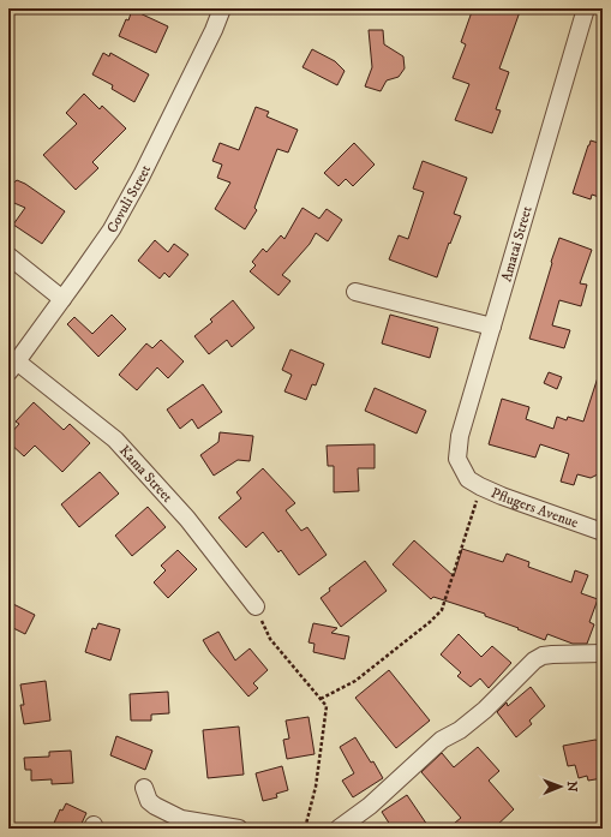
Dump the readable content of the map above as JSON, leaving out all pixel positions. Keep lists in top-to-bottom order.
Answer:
{
  "streets": {
    "street": [
      "Covuli Street",
      "Amatai Street",
      "Kama Street",
      "Pflugers Avenue"
    ]
  },
  "crossings": [
    ["Covuli Street", "Kama Street"],
    ["Amatai Street", "Pflugers Avenue"]
  ],
  "north": "right"
}
